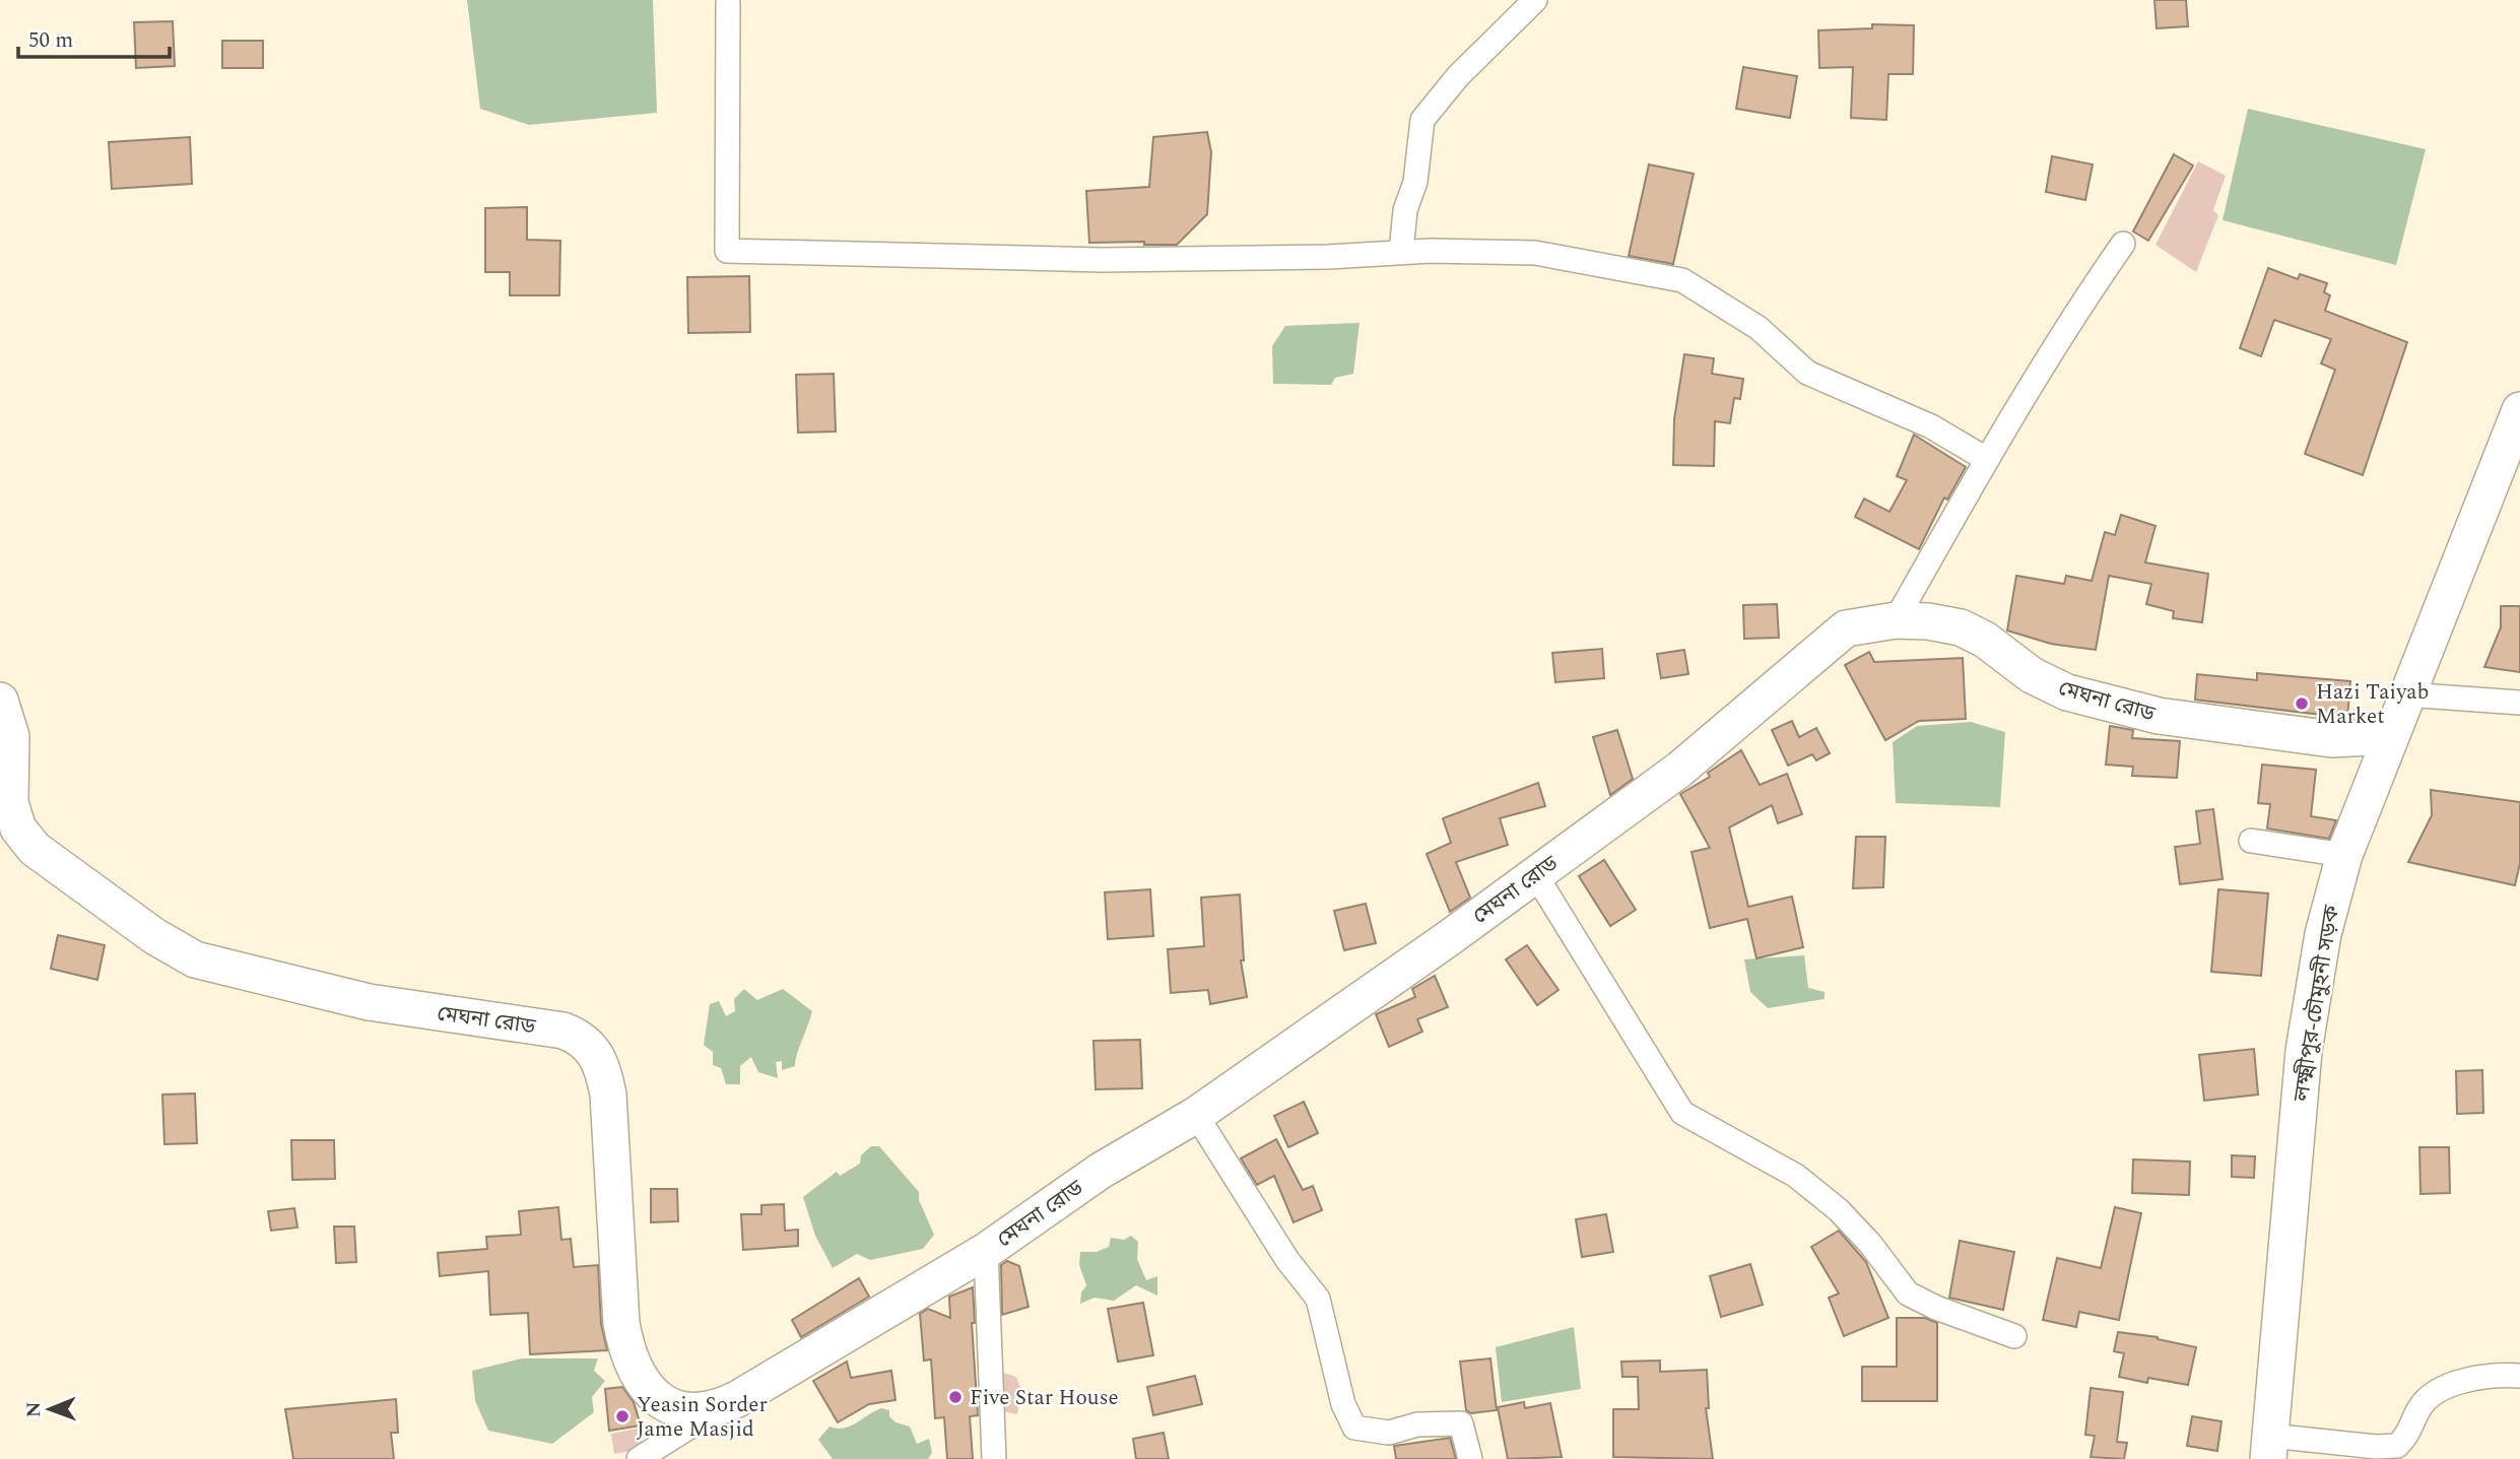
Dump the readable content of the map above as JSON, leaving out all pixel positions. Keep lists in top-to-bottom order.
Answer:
{
  "streets": {
    "main road": ["মেঘনা রোড", "লক্ষ্মীপুর-চৌমুহনী সড়ক"]
  },
  "crossings": [
    ["মেঘনা রোড", "লক্ষ্মীপুর-চৌমুহনী সড়ক"]
  ],
  "places": ["Hazi Taiyab Market", "Five Star House", "Yeasin Sorder Jame Masjid"],
  "scale_bar": "50 m",
  "north": "left"
}
